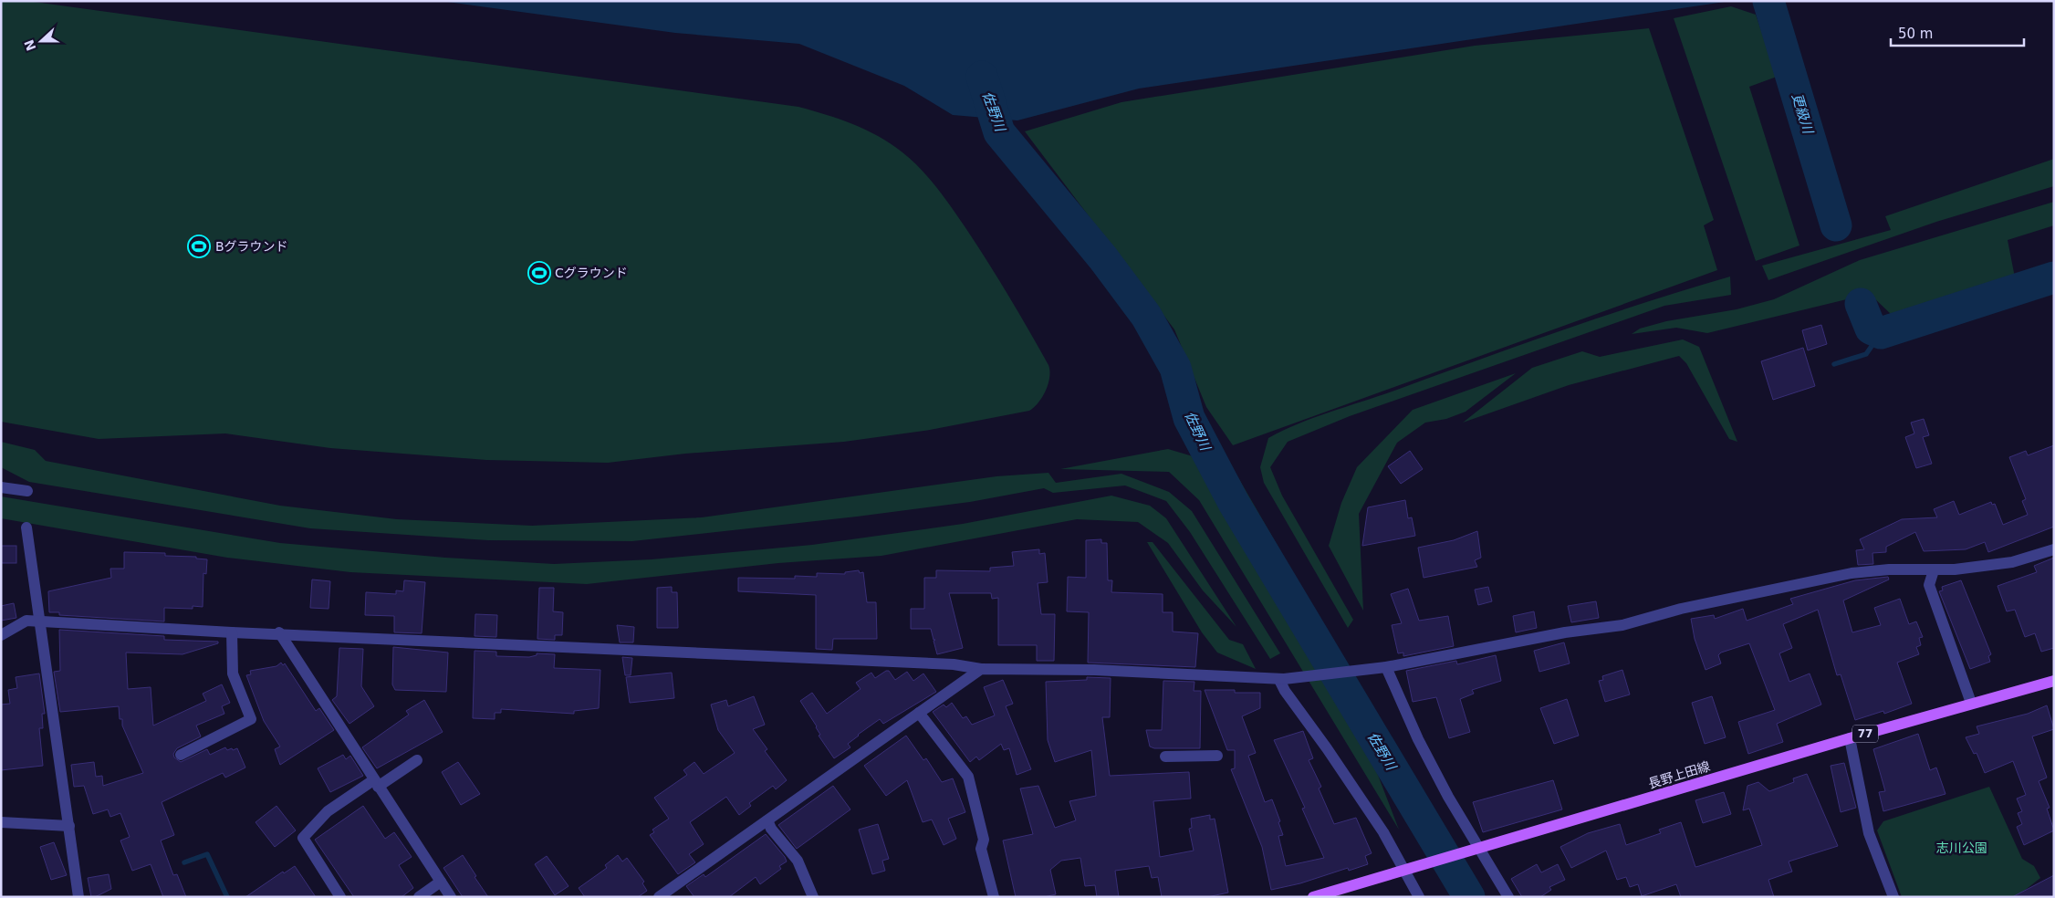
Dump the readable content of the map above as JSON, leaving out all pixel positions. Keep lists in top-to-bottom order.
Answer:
{
  "streets": {
    "main road": ["77", "長野上田線"]
  },
  "water": ["佐野川", "更級川"],
  "parks": ["志川公園"],
  "places": {
    "sports": ["Bグラウンド", "Cグラウンド"]
  },
  "scale_bar": "50 m",
  "north": "left"
}
